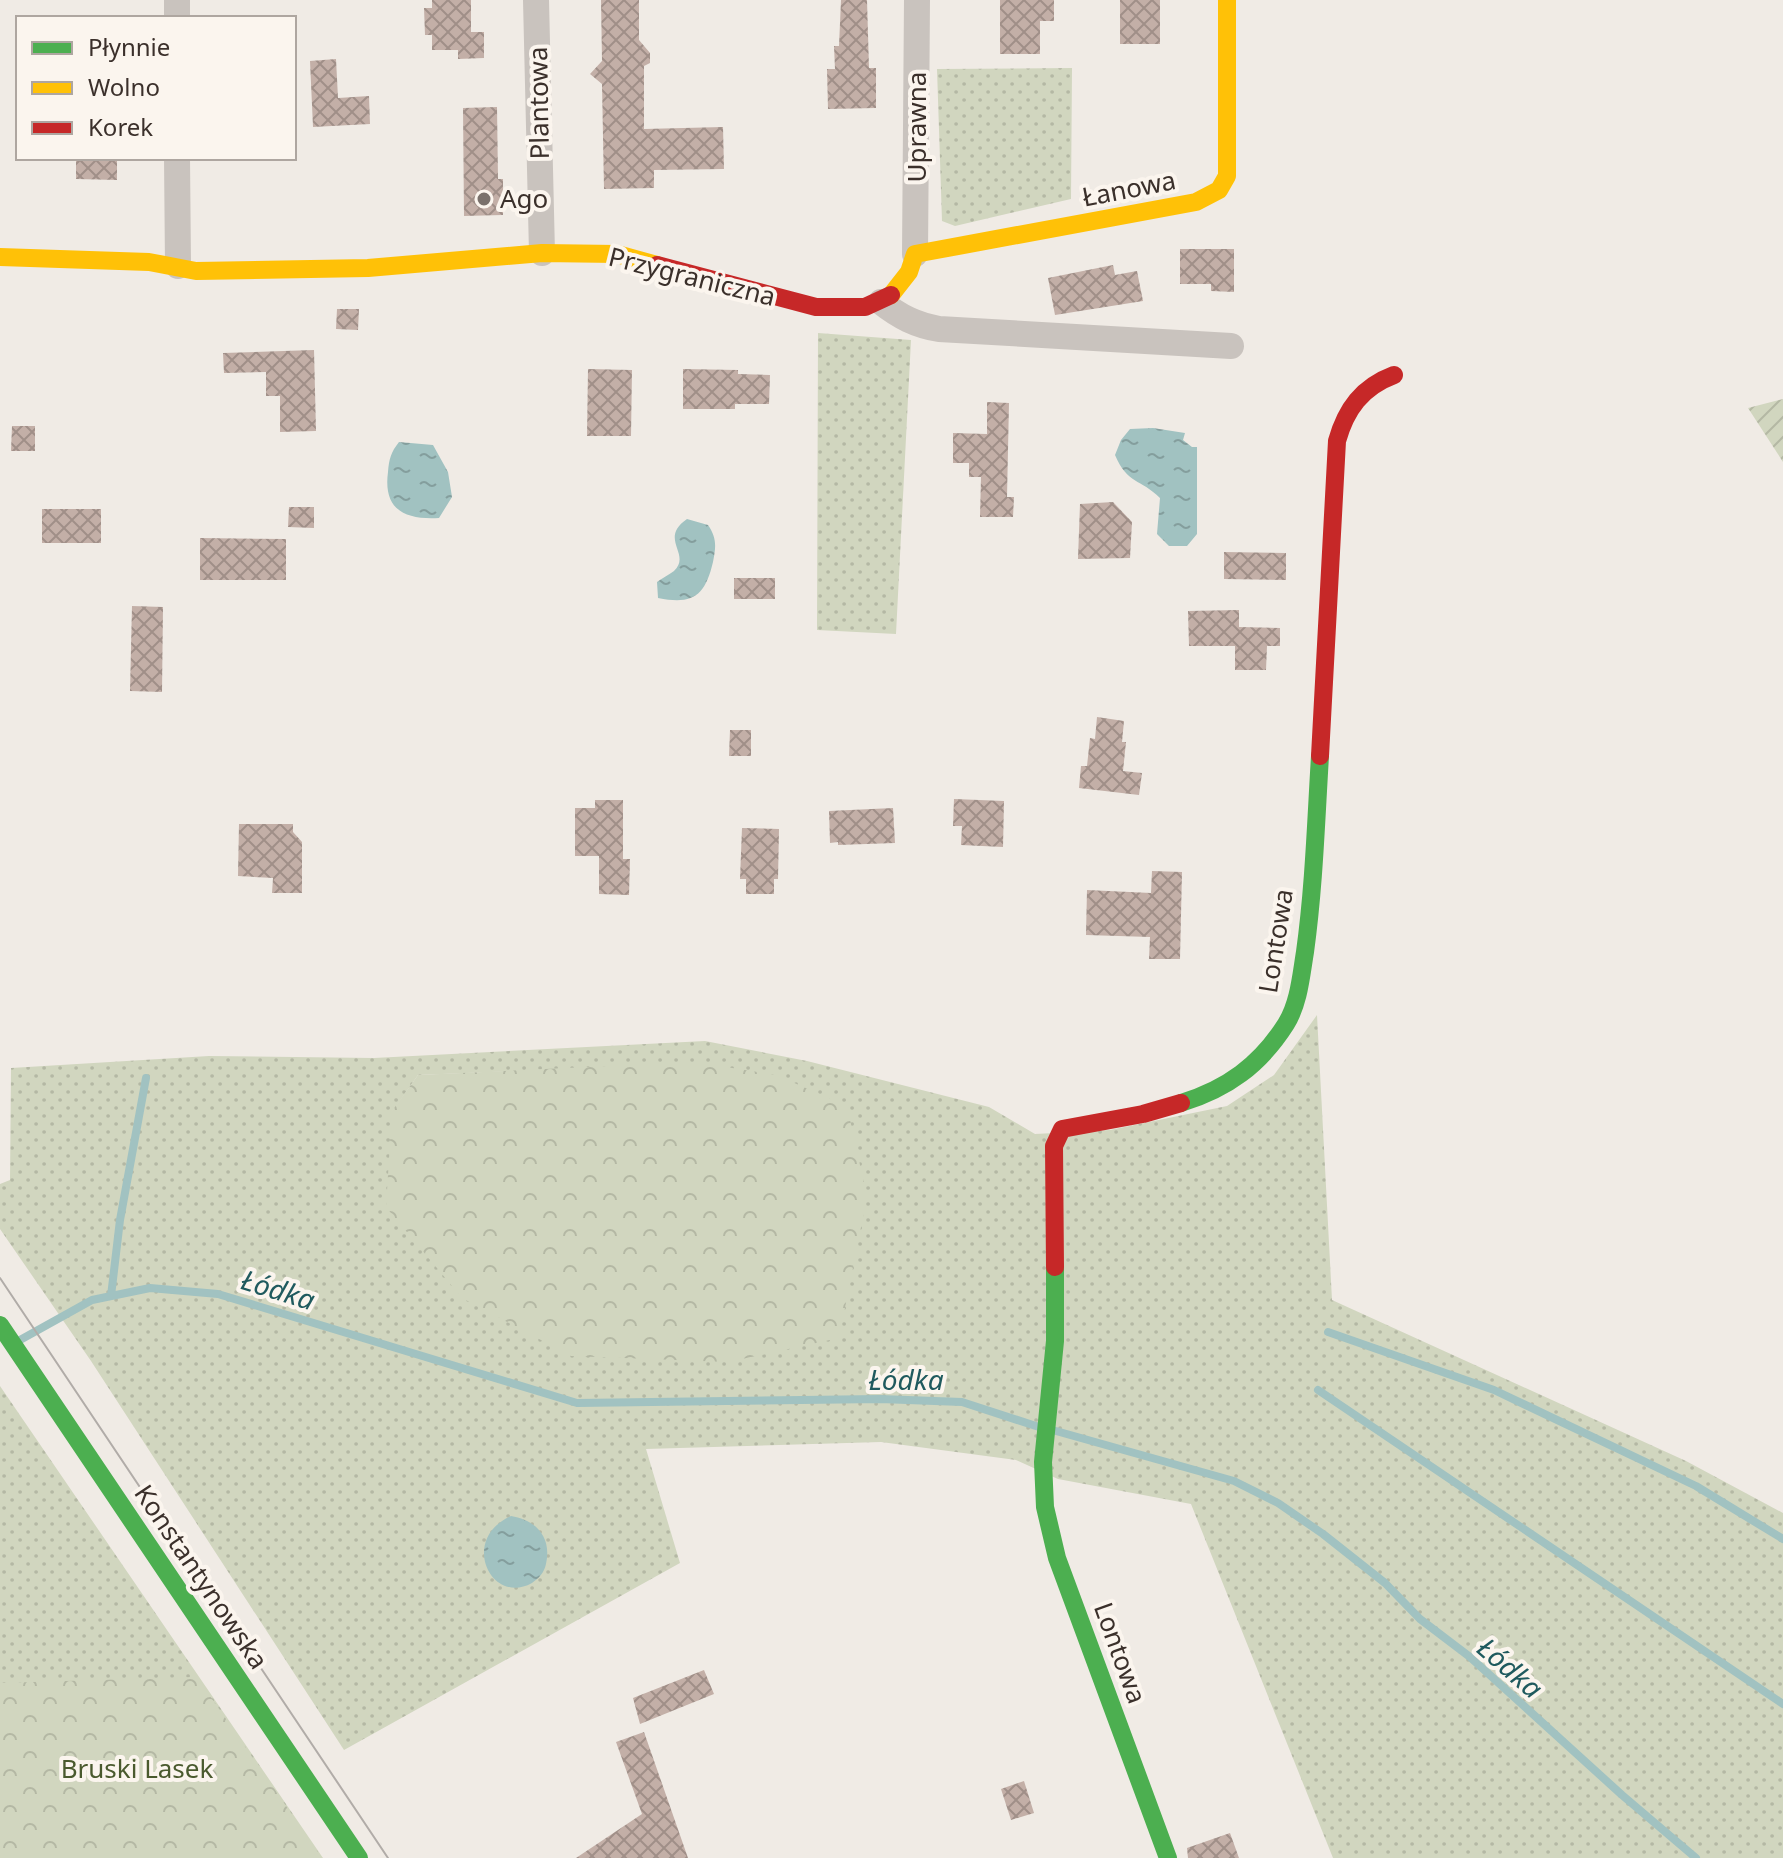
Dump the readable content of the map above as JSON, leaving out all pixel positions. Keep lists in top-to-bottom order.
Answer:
{
  "streets": {
    "street": [
      "Plantowa",
      "Uprawna",
      "Łanowa",
      "Przygraniczna",
      "Lontowa",
      "Konstantynowska"
    ]
  },
  "crossings": [
    ["Plantowa", "Przygraniczna"],
    ["Uprawna", "Łanowa"]
  ],
  "water": ["Łódka"],
  "parks": ["Bruski Lasek"],
  "places": ["Ago"],
  "legend": ["Płynnie", "Wolno", "Korek"]
}
